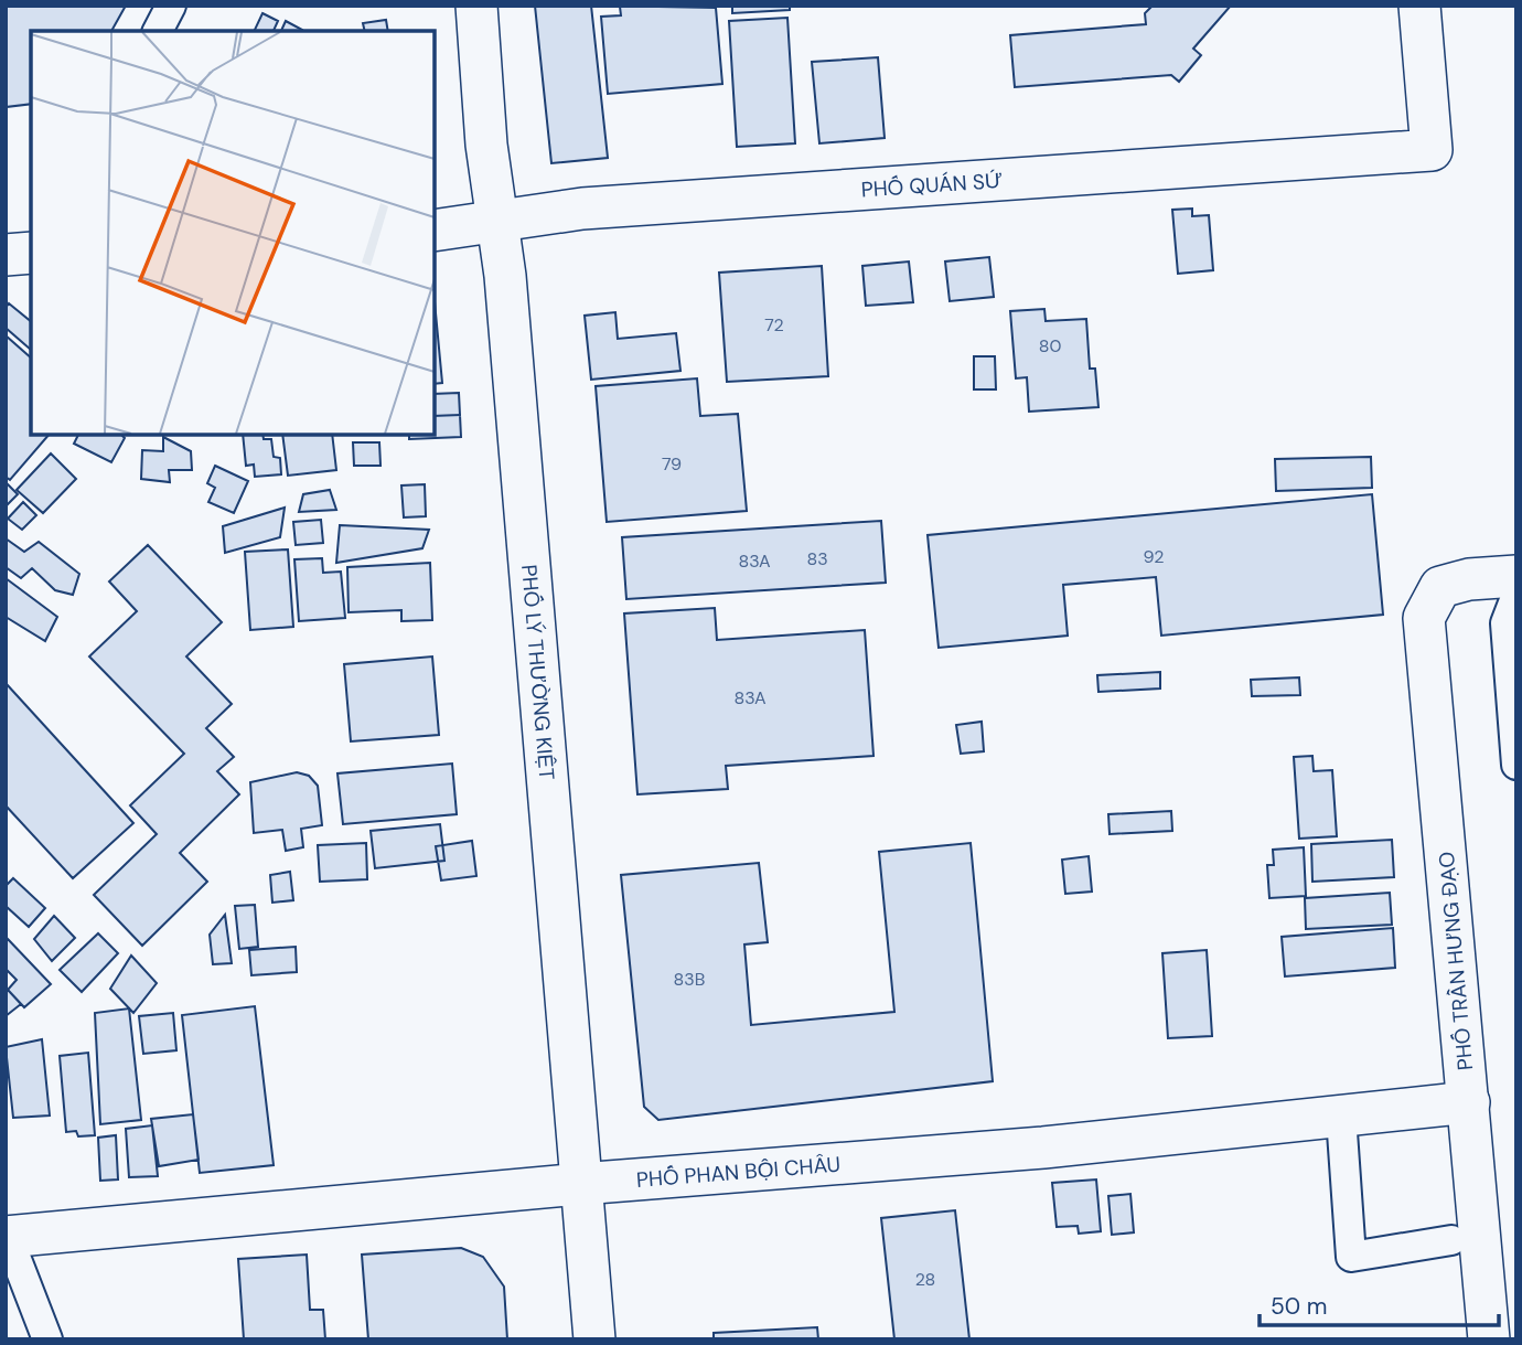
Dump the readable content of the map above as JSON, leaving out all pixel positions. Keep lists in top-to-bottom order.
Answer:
{
  "streets": {
    "street": [
      "PHỐ QUÁN SỨ",
      "PHỐ LÝ THƯỜNG KIỆT",
      "PHỐ TRẦN HƯNG ĐẠO",
      "PHỐ PHAN BỘI CHÂU"
    ]
  },
  "crossings": [
    ["PHỐ QUÁN SỨ", "PHỐ LÝ THƯỜNG KIỆT"],
    ["PHỐ LÝ THƯỜNG KIỆT", "PHỐ PHAN BỘI CHÂU"],
    ["PHỐ TRẦN HƯNG ĐẠO", "PHỐ PHAN BỘI CHÂU"]
  ],
  "house_numbers": [
    "72",
    "80",
    "79",
    "92",
    "83",
    "83A",
    "83A",
    "83B",
    "28"
  ],
  "scale_bar": "50 m"
}
